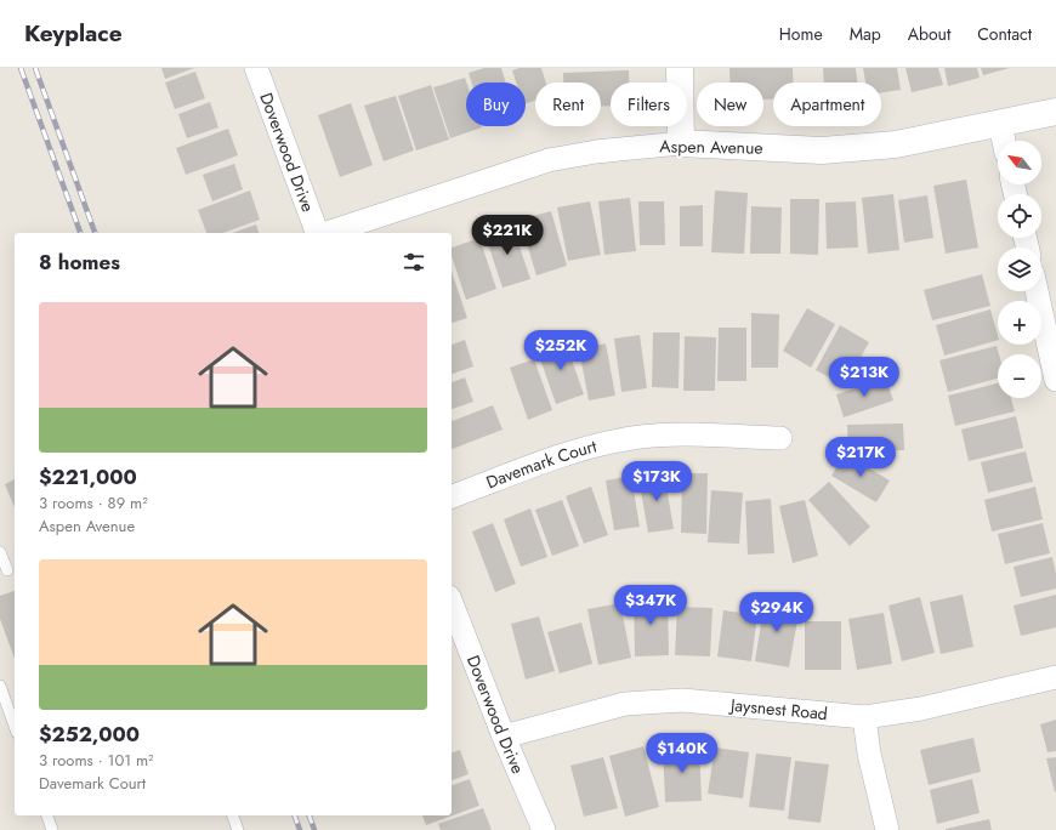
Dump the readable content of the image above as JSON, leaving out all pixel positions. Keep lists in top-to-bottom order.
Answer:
{
  "streets": {
    "street": [
      "Aspen Avenue",
      "Doverwood Drive",
      "Davemark Court",
      "Jaysnest Road"
    ]
  },
  "crossings": [
    ["Doverwood Drive", "Jaysnest Road"]
  ],
  "north": "top left",
  "page": {
    "header": "Keyplace",
    "nav": [
      "Home",
      "Map",
      "About",
      "Contact"
    ],
    "chip": [
      "Buy",
      "Rent",
      "Filters",
      "New",
      "Apartment"
    ],
    "map_buttons": ["+", "−"],
    "price": [
      "$221K",
      "$252K",
      "$213K",
      "$217K",
      "$173K",
      "$347K",
      "$294K",
      "$140K"
    ],
    "heading": "8 homes",
    "list": [
      {
        "name": "$221,000",
        "note": "3 rooms · 89 m² · Aspen Avenue"
      },
      {
        "name": "$252,000",
        "note": "3 rooms · 101 m² · Davemark Court"
      }
    ]
  }
}
